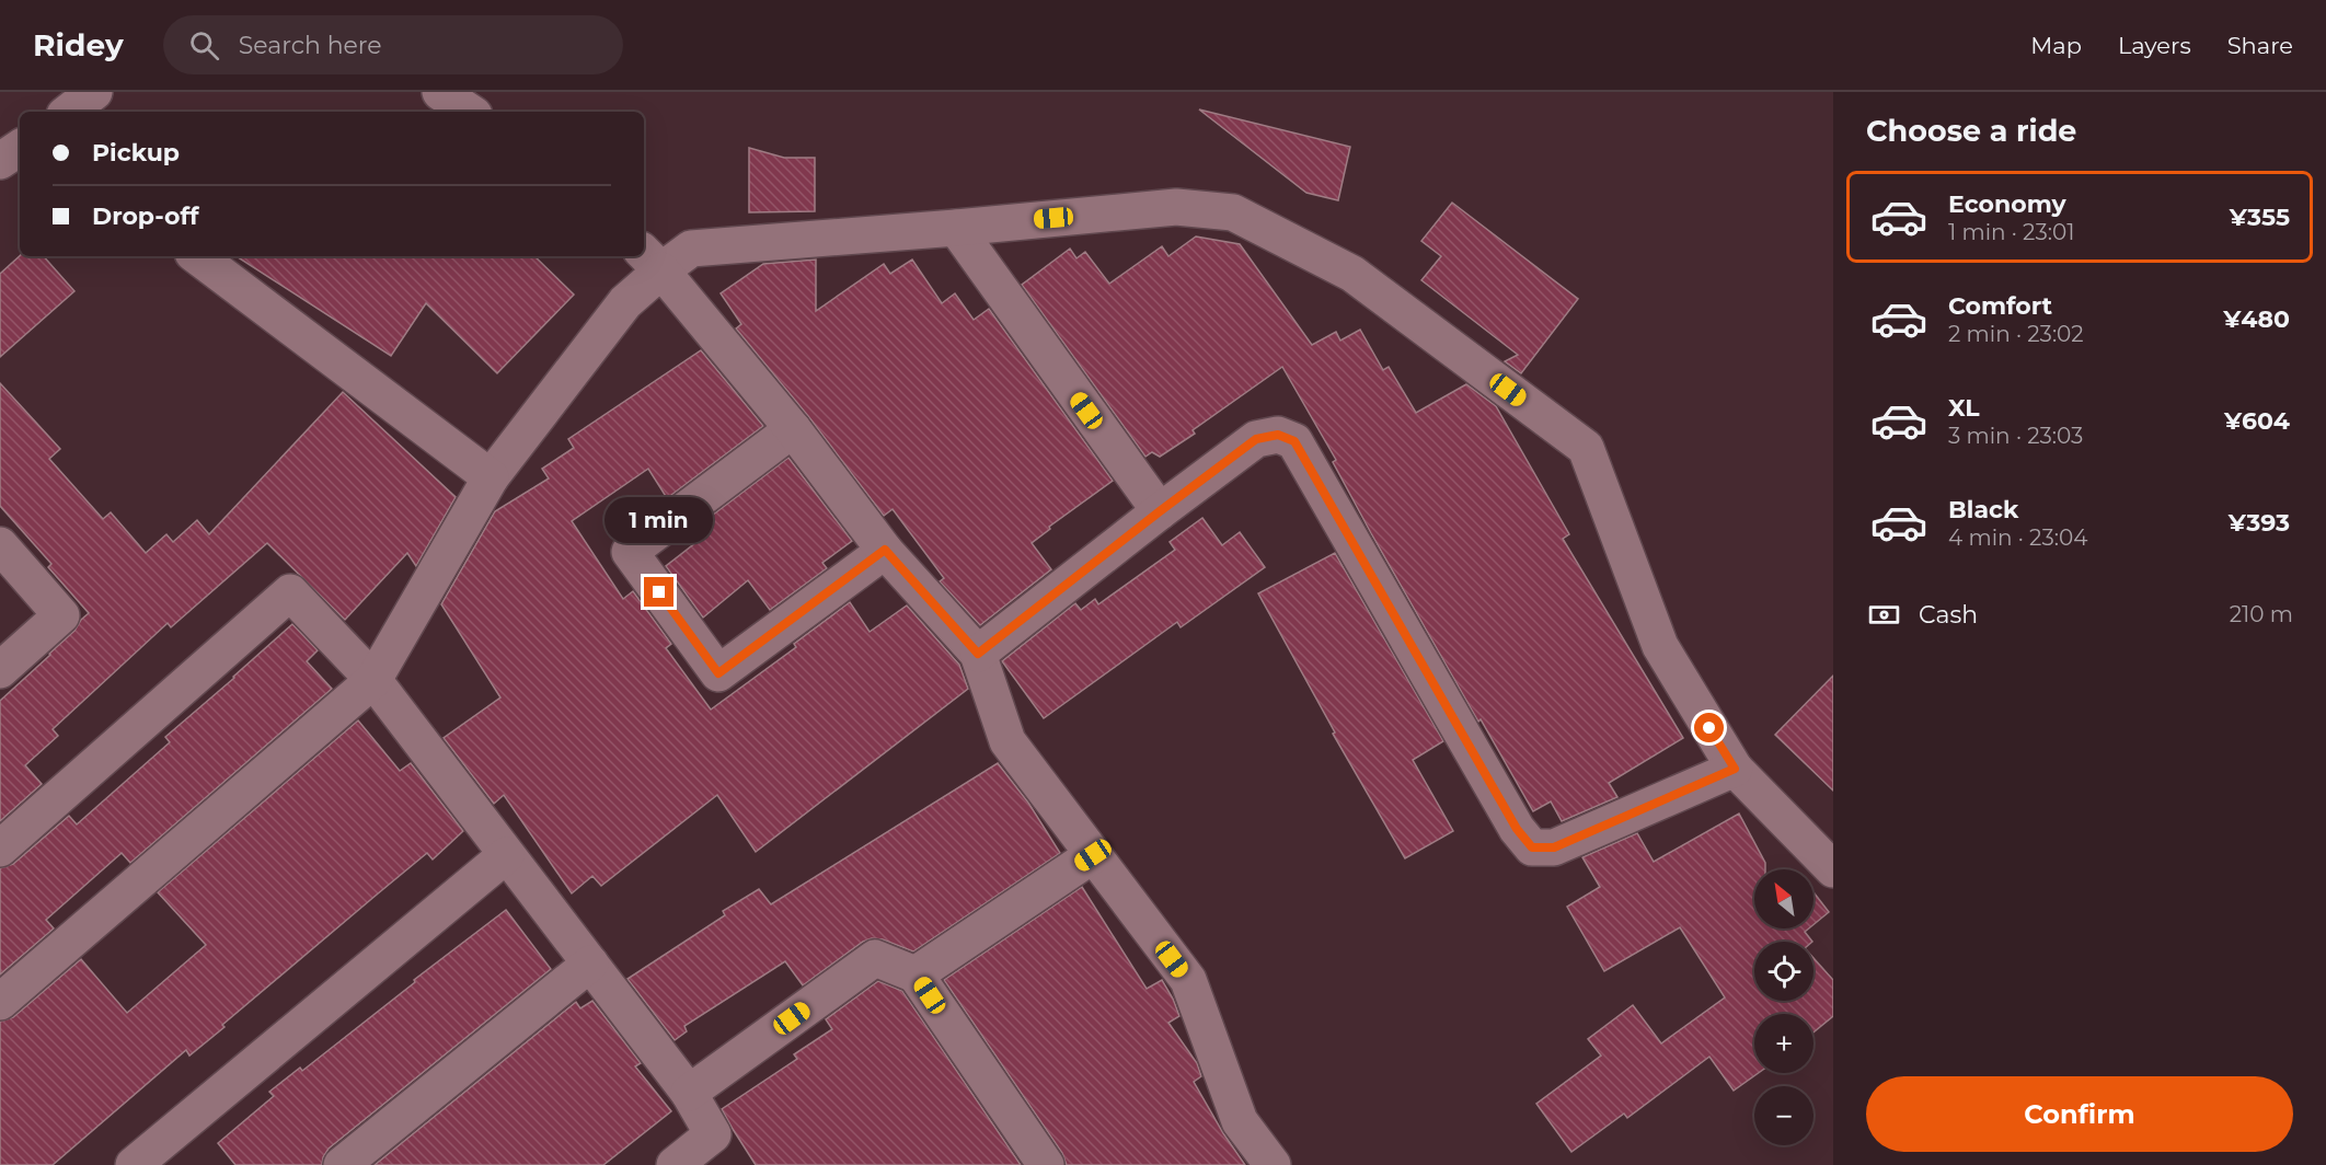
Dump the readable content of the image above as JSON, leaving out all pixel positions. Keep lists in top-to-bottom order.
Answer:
{
  "north": "top left",
  "page": {
    "header": "Ridey",
    "search": "Search here",
    "nav": ["Map", "Layers", "Share"],
    "heading": "Choose a ride",
    "banner": ["Pickup", "Drop-off"],
    "list": [
      {
        "name": "Economy",
        "note": "1 min · 23:01",
        "value": "¥355"
      },
      {
        "name": "Comfort",
        "note": "2 min · 23:02",
        "value": "¥480"
      },
      {
        "name": "XL",
        "note": "3 min · 23:03",
        "value": "¥604"
      },
      {
        "name": "Black",
        "note": "4 min · 23:04",
        "value": "¥393"
      }
    ],
    "bubble": "1 min",
    "pay": ["Cash", "210 m"],
    "map_buttons": ["+", "−"],
    "buttons": "Confirm"
  }
}
